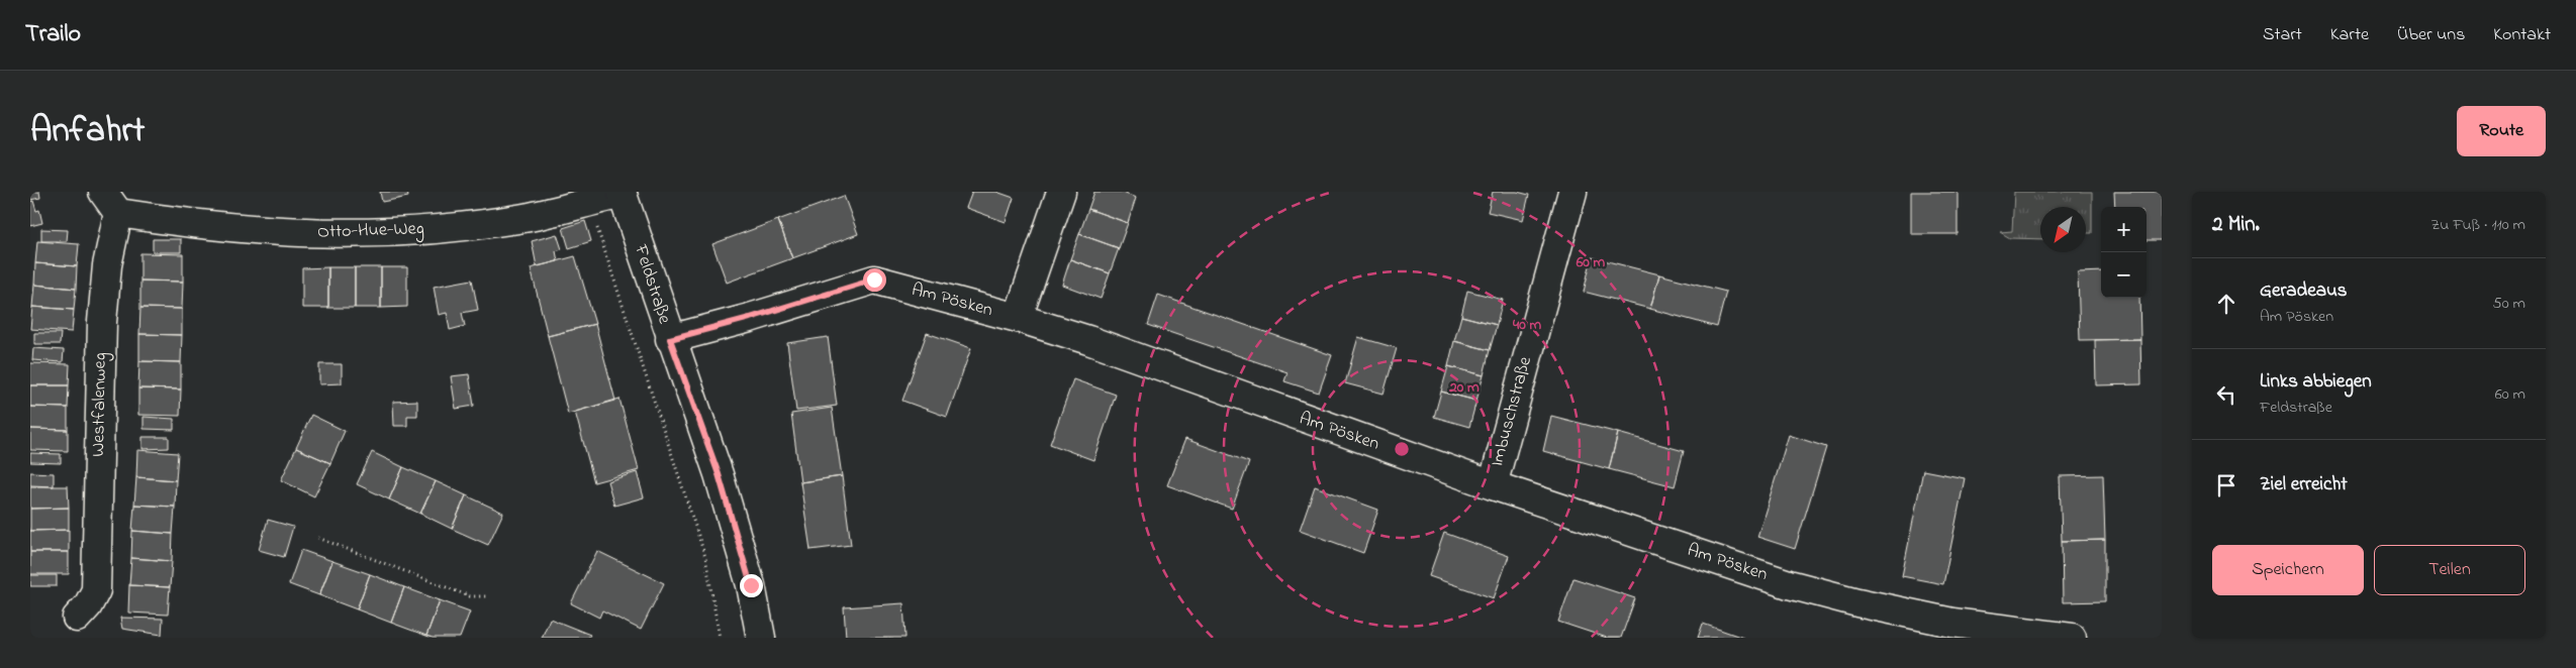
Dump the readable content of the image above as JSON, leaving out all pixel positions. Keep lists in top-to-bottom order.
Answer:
{
  "streets": {
    "street": [
      "Otto-Hue-Weg",
      "Feldstraße",
      "Am Pösken",
      "Westfalenweg",
      "Imbuschstraße"
    ]
  },
  "crossings": [
    ["Otto-Hue-Weg", "Feldstraße"],
    ["Otto-Hue-Weg", "Westfalenweg"],
    ["Feldstraße", "Am Pösken"],
    ["Am Pösken", "Imbuschstraße"]
  ],
  "north": "bottom left",
  "page": {
    "header": "Trailo",
    "nav": [
      "Start",
      "Karte",
      "Über uns",
      "Kontakt"
    ],
    "title": "Anfahrt",
    "buttons": [
      "Route",
      ["Speichern", "Teilen"]
    ],
    "heading": ["2 Min.", "Zu Fuß · 110 m"],
    "map_buttons": ["+", "−"],
    "list": [
      ["Geradeaus", "Am Pösken", "50 m"],
      ["Links abbiegen", "Feldstraße", "60 m"],
      "Ziel erreicht"
    ]
  },
  "rings": ["60 m", "40 m", "20 m"]
}
